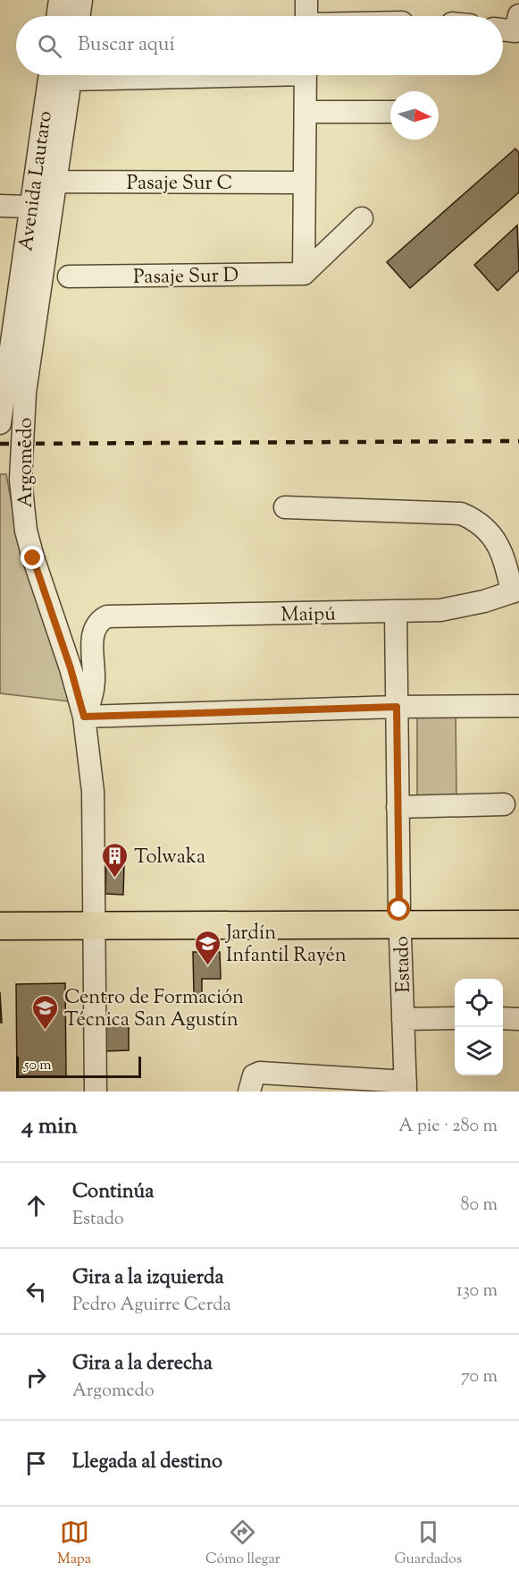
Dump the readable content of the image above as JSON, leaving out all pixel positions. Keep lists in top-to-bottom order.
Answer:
{
  "streets": {
    "street": [
      "Avenida Lautaro",
      "Pasaje Sur C",
      "Pasaje Sur D",
      "Argomedo",
      "Maipú",
      "Estado"
    ]
  },
  "crossings": [
    ["Avenida Lautaro", "Pasaje Sur C"],
    ["Avenida Lautaro", "Argomedo"],
    ["Argomedo", "Maipú"],
    ["Maipú", "Estado"]
  ],
  "places": {
    "building": ["Tolwaka"],
    "school or university": ["Jardín Infantil Rayén", "Centro de Formación Técnica San Agustín"]
  },
  "scale_bar": "50 m",
  "north": "right",
  "page": {
    "search": "Buscar aquí",
    "scale": "50 m",
    "heading": ["4 min", "A pie · 280 m"],
    "list": [
      ["Continúa", "Estado", "80 m"],
      ["Gira a la izquierda", "Pedro Aguirre Cerda", "130 m"],
      ["Gira a la derecha", "Argomedo", "70 m"],
      "Llegada al destino"
    ],
    "nav": ["Mapa", "Cómo llegar", "Guardados"]
  }
}
